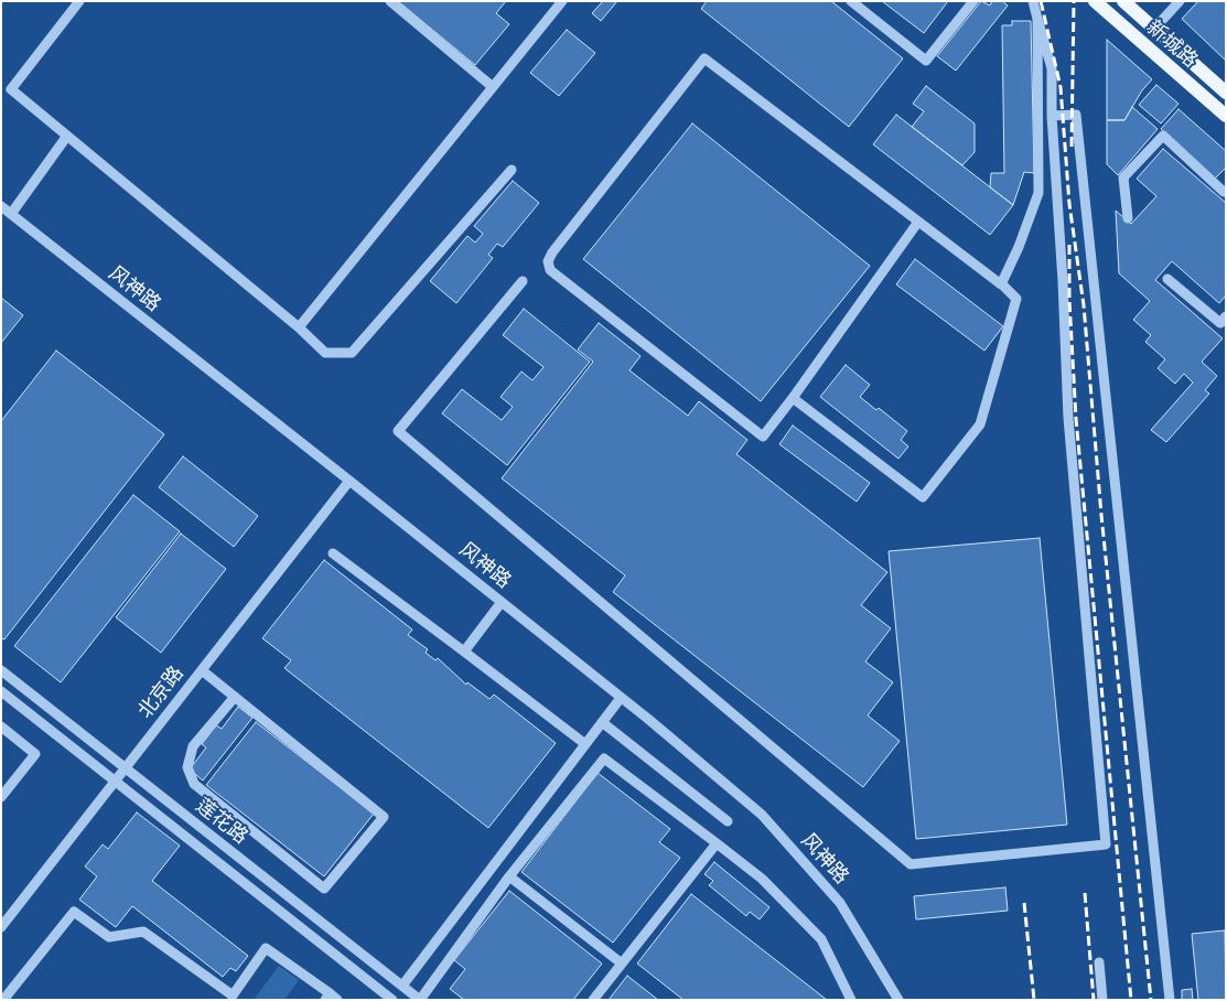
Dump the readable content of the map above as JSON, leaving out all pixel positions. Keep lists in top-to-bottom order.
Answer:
{
  "streets": {
    "main road": ["新城路"],
    "street": ["风神路", "北京路", "莲花路"]
  },
  "crossings": [
    ["风神路", "北京路"],
    ["北京路", "莲花路"]
  ]
}
